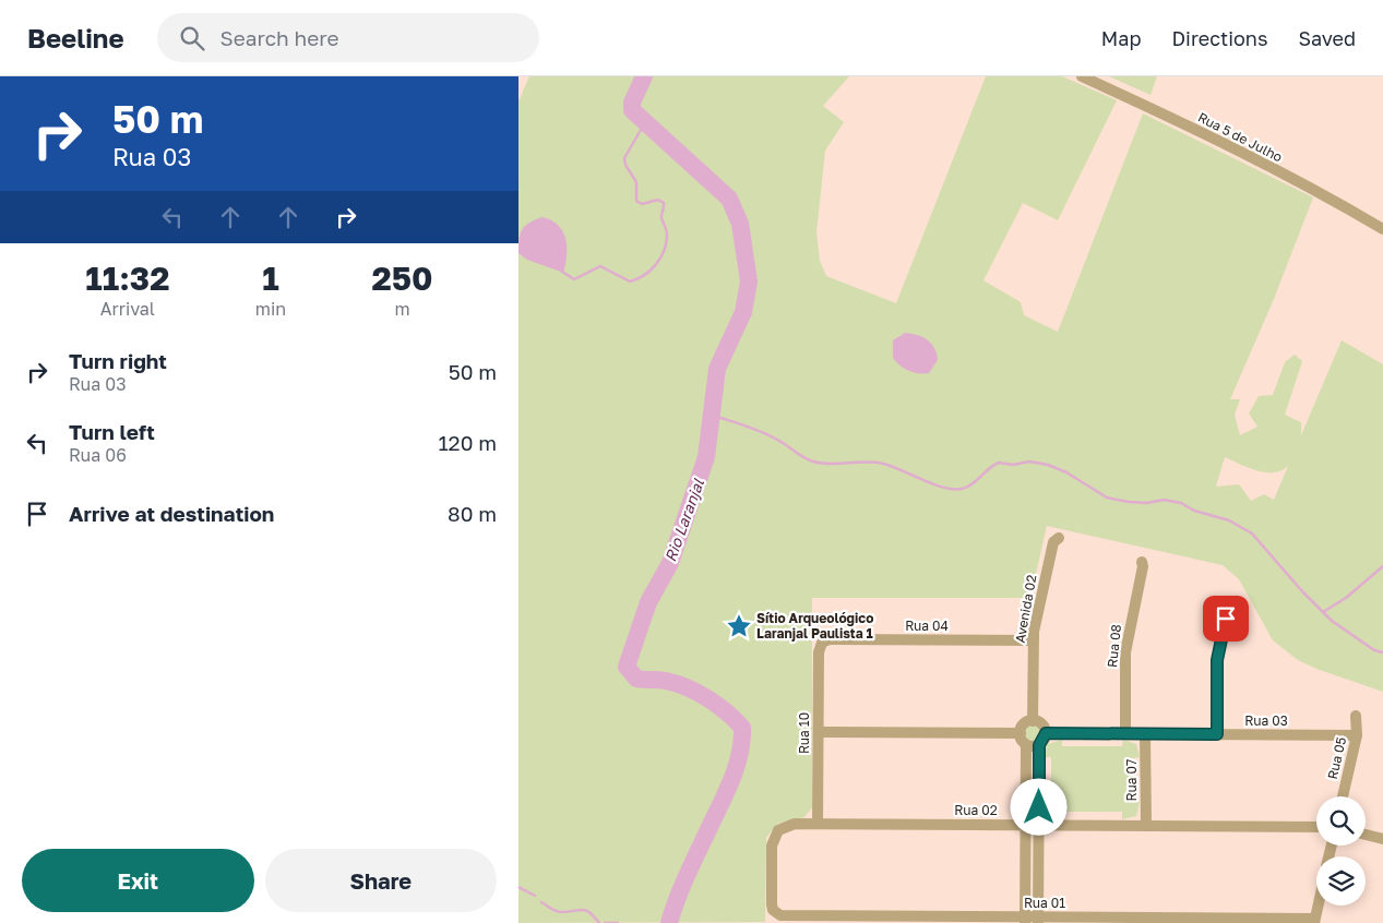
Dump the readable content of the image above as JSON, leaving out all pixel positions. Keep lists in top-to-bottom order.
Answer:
{
  "streets": {
    "street": [
      "Rua 5 de Julho",
      "Avenida 02",
      "Rua 04",
      "Rua 08",
      "Rua 03",
      "Rua 10",
      "Rua 05",
      "Rua 07",
      "Rua 02",
      "Rua 01"
    ]
  },
  "crossings": [
    ["Avenida 02", "Rua 04"],
    ["Avenida 02", "Rua 03"],
    ["Rua 04", "Rua 10"],
    ["Rua 08", "Rua 03"],
    ["Rua 03", "Rua 05"],
    ["Rua 03", "Rua 07"],
    ["Rua 10", "Rua 02"],
    ["Rua 07", "Rua 02"],
    ["Rua 02", "Rua 01"]
  ],
  "water": ["Rio Laranjal"],
  "places": {
    "place": ["Sítio Arqueológico Laranjal Paulista 1"]
  },
  "page": {
    "header": "Beeline",
    "search": "Search here",
    "nav": ["Map", "Directions", "Saved"],
    "turn": ["50 m", "Rua 03"],
    "eta": [
      "11:32",
      "Arrival",
      "1",
      "min",
      "250",
      "m"
    ],
    "list": [
      {
        "name": "Turn right",
        "note": "Rua 03",
        "value": "50 m"
      },
      {
        "name": "Turn left",
        "note": "Rua 06",
        "value": "120 m"
      },
      {
        "name": "Arrive at destination",
        "value": "80 m"
      }
    ],
    "buttons": ["Exit", "Share"]
  }
}
